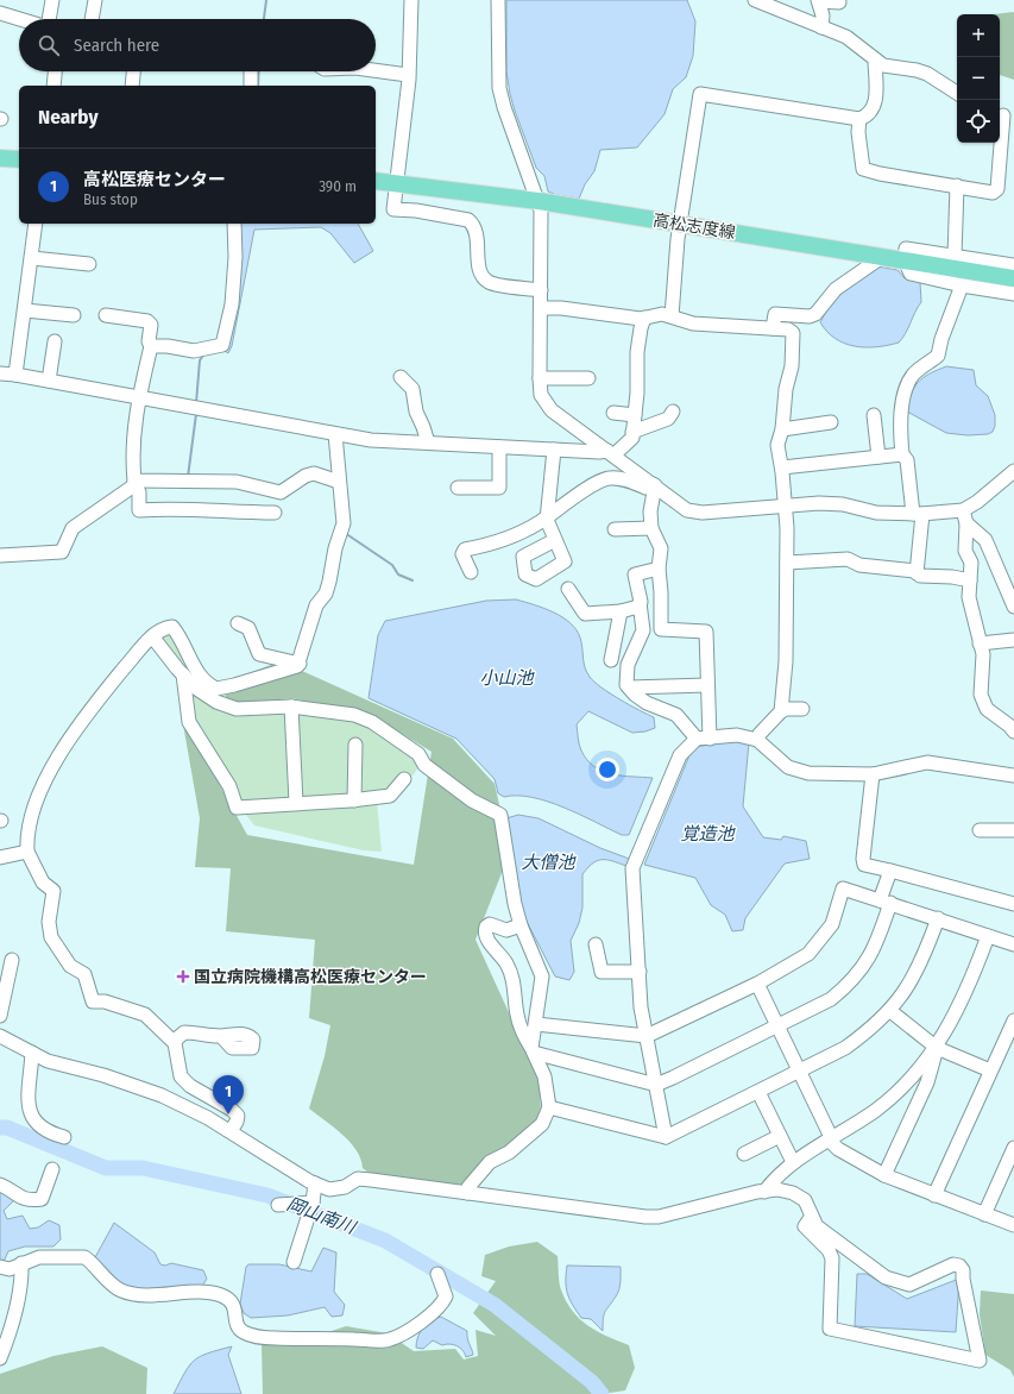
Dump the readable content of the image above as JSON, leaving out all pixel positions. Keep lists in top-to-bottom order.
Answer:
{
  "streets": {
    "main road": ["高松志度線"]
  },
  "water": [
    "小山池",
    "覚造池",
    "大僧池",
    "岡山南川"
  ],
  "places": {
    "health": ["国立病院機構高松医療センター"]
  },
  "page": {
    "map_buttons": ["+", "−"],
    "search": "Search here",
    "heading": "Nearby",
    "list": [
      {
        "mark": "1",
        "name": "高松医療センター",
        "note": "Bus stop",
        "value": "390 m"
      }
    ],
    "pins": "1"
  }
}
